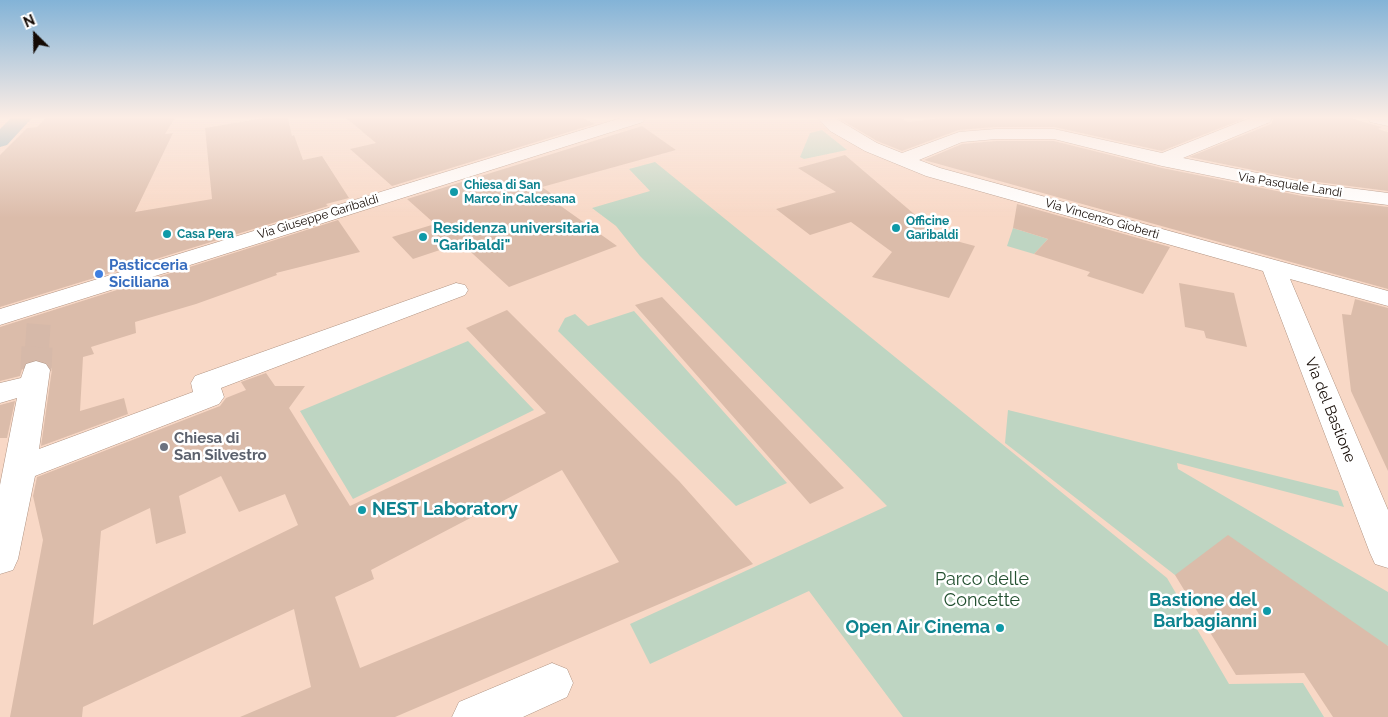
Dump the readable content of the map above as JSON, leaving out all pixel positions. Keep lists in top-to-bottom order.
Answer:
{
  "streets": {
    "street": [
      "Via Pasquale Landi",
      "Via Giuseppe Garibaldi",
      "Via Vincenzo Gioberti",
      "Via del Bastione"
    ]
  },
  "crossings": [
    ["Via Pasquale Landi", "Via Vincenzo Gioberti"],
    ["Via Vincenzo Gioberti", "Via del Bastione"]
  ],
  "parks": ["Parco delle Concette"],
  "places": [
    "Chiesa di San Marco in Calcesana",
    "Officine Garibaldi",
    "Casa Pera",
    "Residenza universitaria \"Garibaldi\"",
    "Pasticceria Siciliana",
    "Chiesa di San Silvestro",
    "NEST Laboratory",
    "Bastione del Barbagianni",
    "Open Air Cinema"
  ],
  "north": "top left"
}
